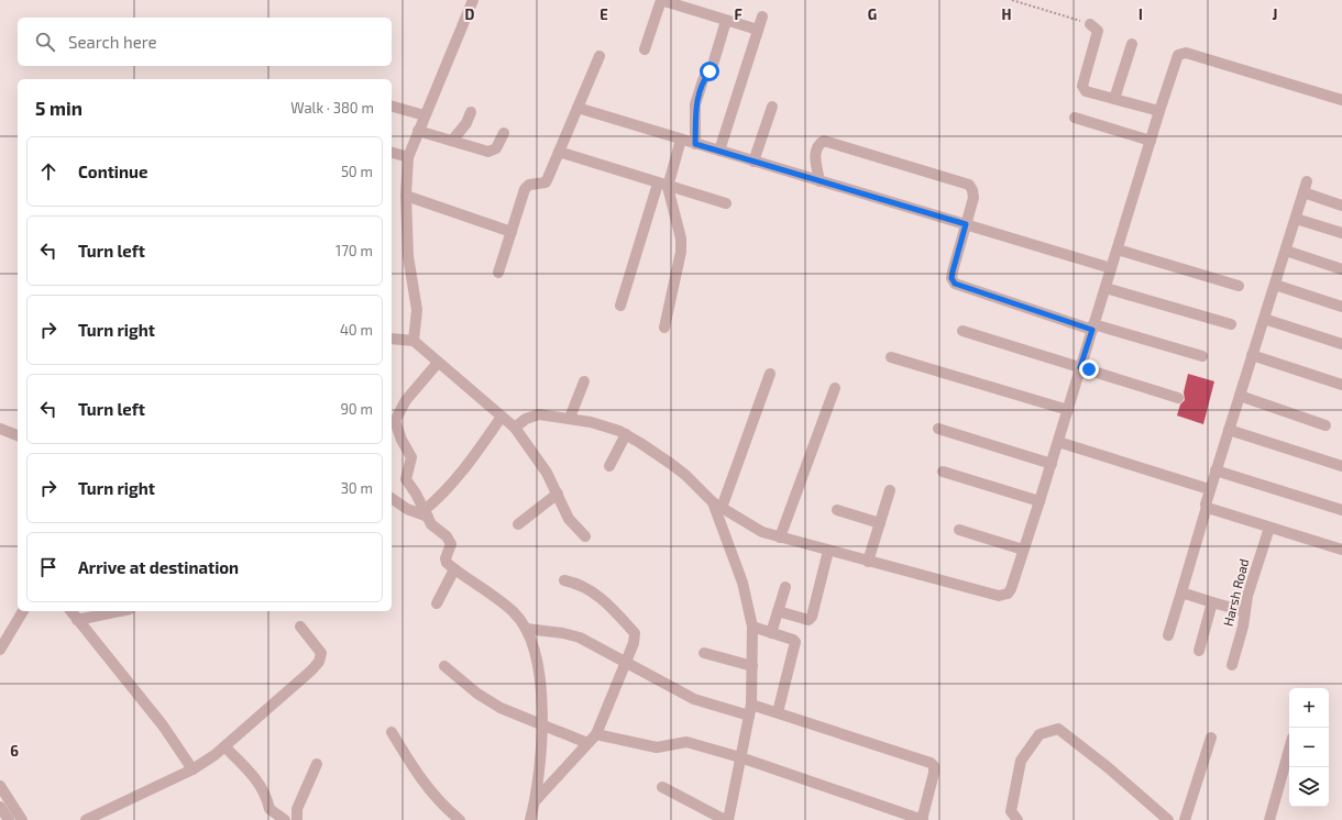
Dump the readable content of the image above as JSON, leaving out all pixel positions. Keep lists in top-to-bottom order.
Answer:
{
  "streets": {
    "street": ["Harsh Road"]
  },
  "page": {
    "search": "Search here",
    "heading": ["5 min", "Walk · 380 m"],
    "list": [
      ["Continue", "50 m"],
      ["Turn left", "170 m"],
      ["Turn right", "40 m"],
      ["Turn left", "90 m"],
      ["Turn right", "30 m"],
      "Arrive at destination"
    ],
    "map_buttons": ["+", "−"]
  },
  "grid": {
    "columns": [
      "D",
      "E",
      "F",
      "G",
      "H",
      "I",
      "J"
    ],
    "rows": ["6"]
  }
}
